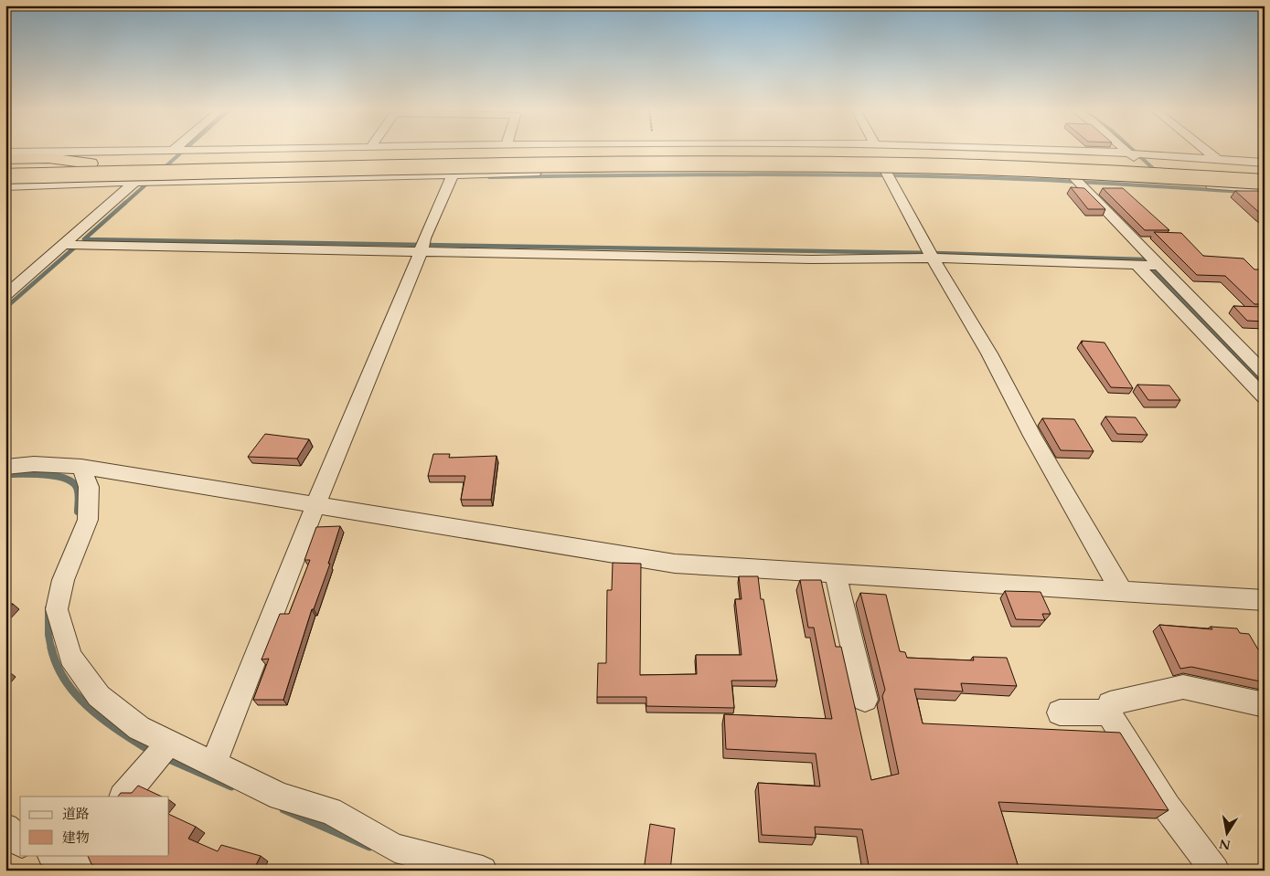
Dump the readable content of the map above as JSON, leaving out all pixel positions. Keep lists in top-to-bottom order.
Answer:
{
  "legend": ["道路", "建物"],
  "north": "bottom"
}
